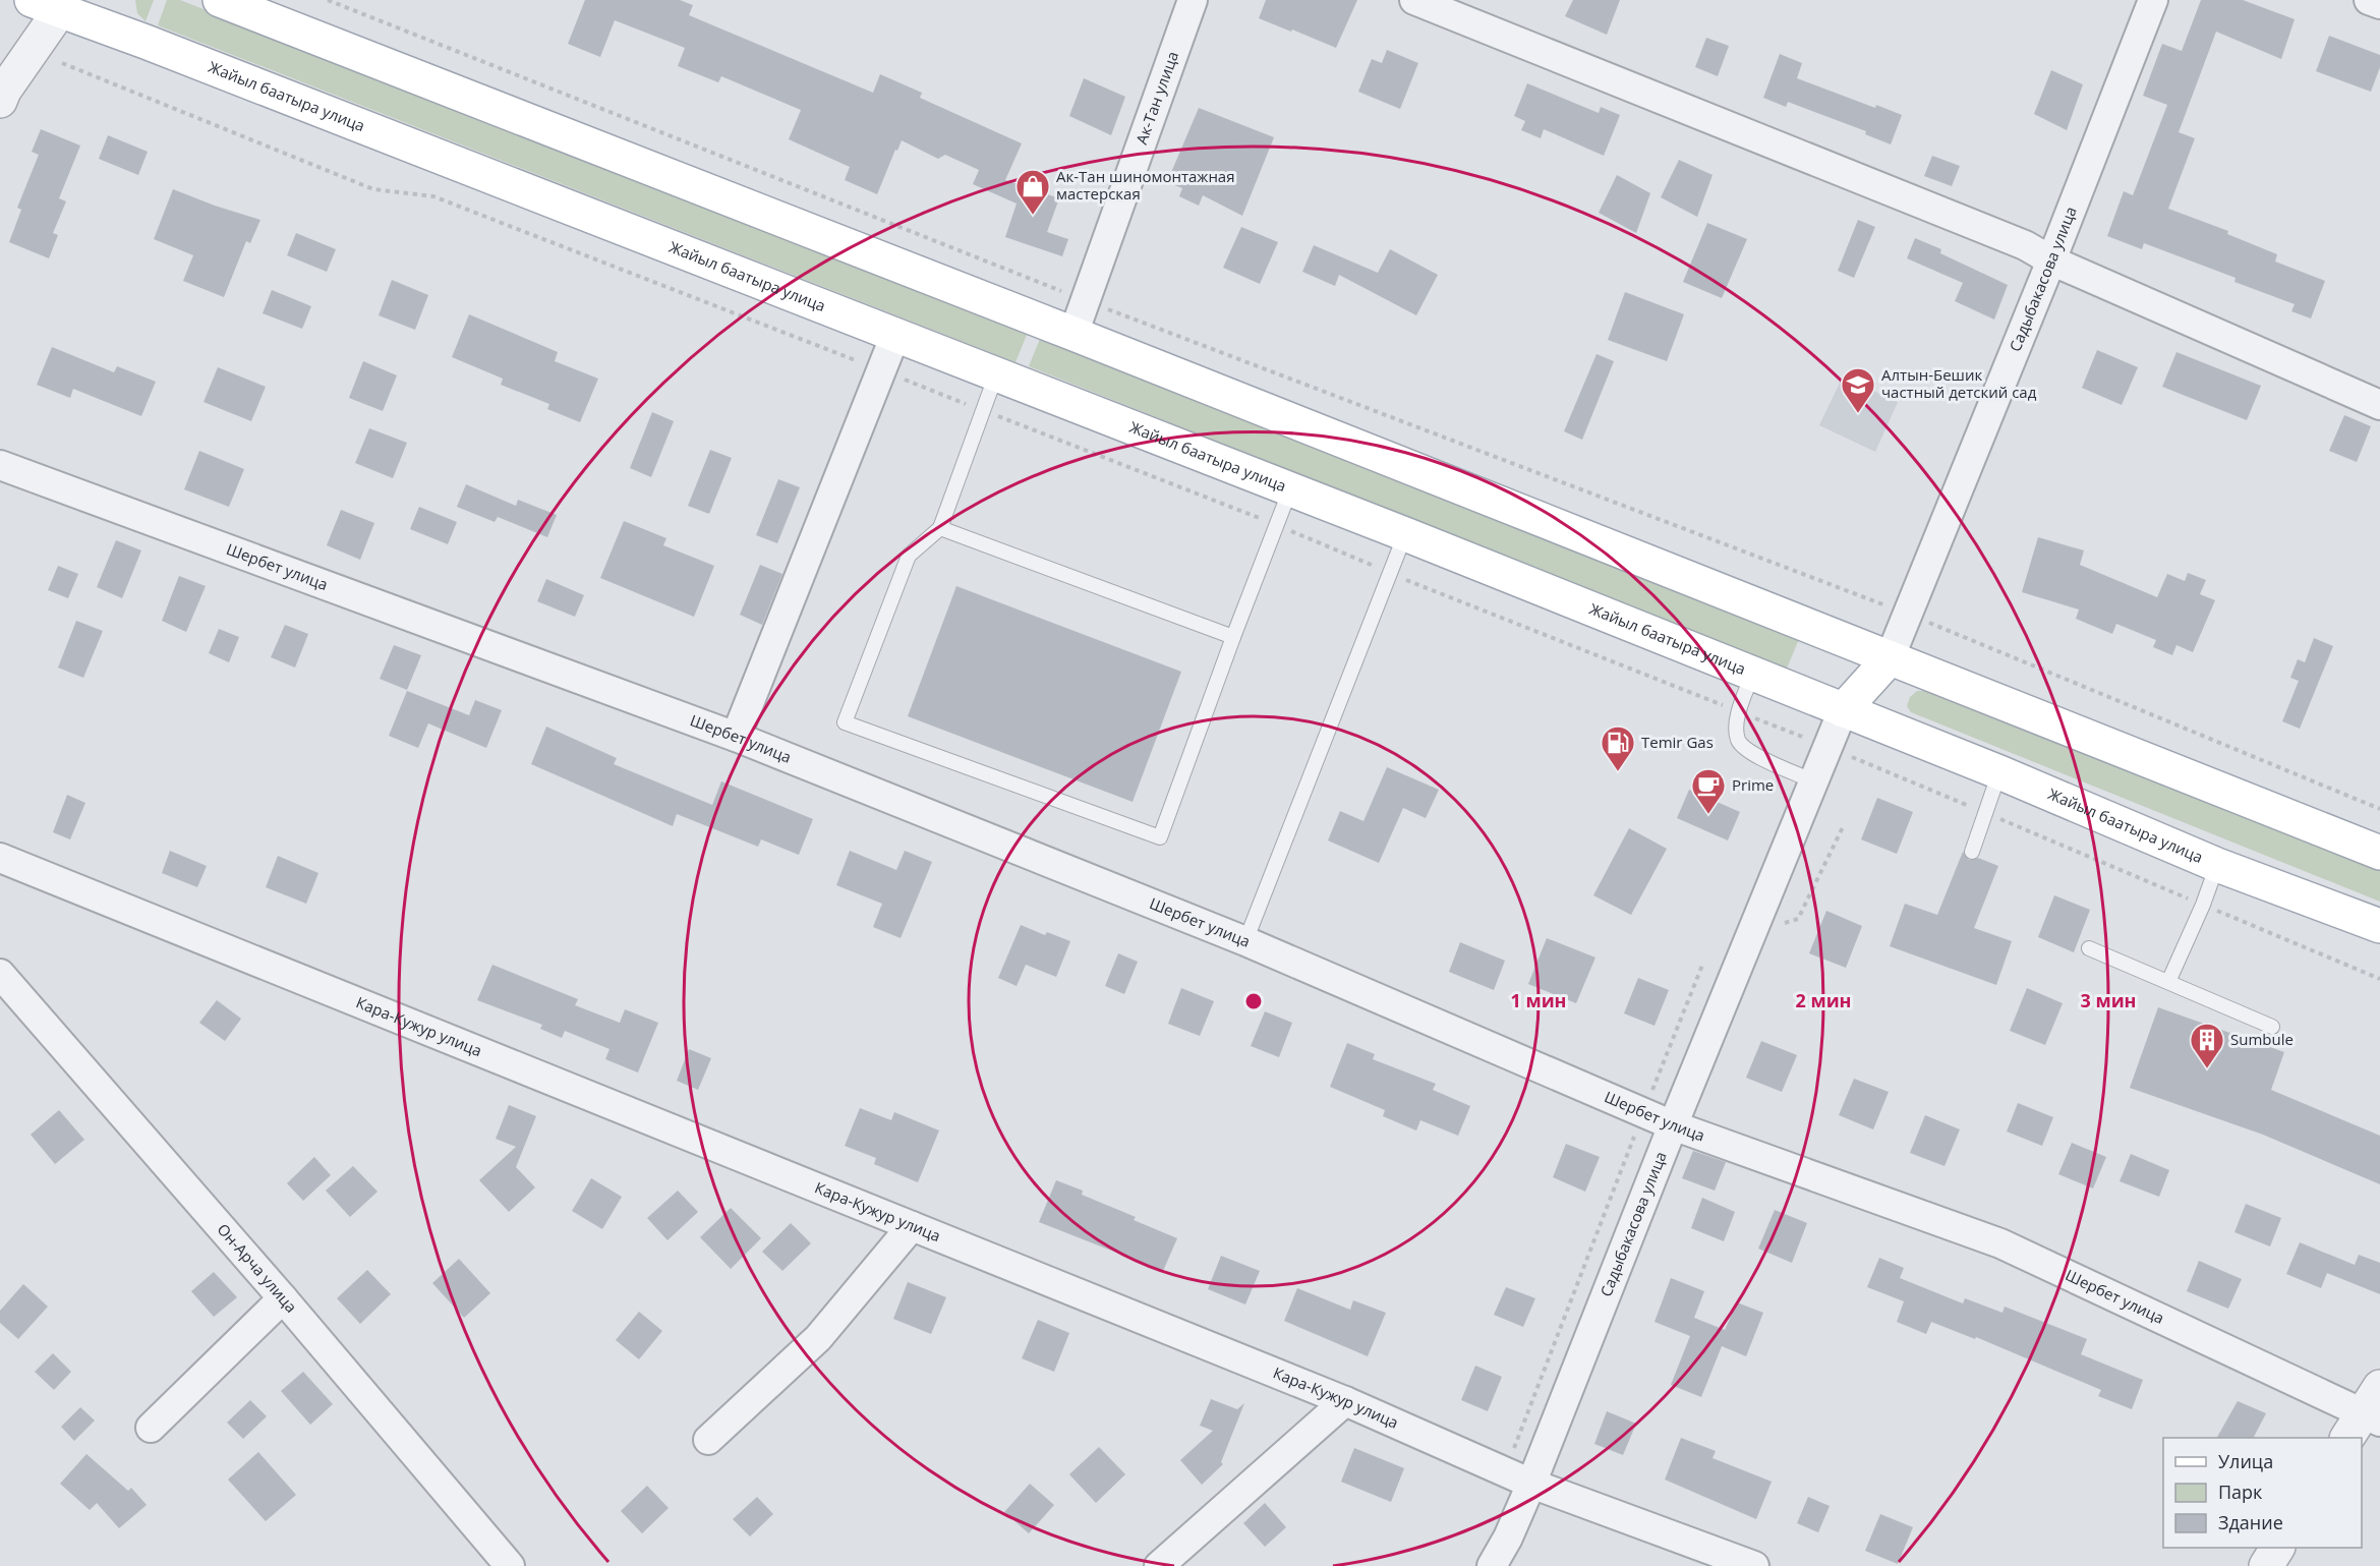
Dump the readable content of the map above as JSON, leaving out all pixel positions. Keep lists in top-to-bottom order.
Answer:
{
  "streets": {
    "main road": ["Жайыл баатыра улица"],
    "street": [
      "Ак-Тан улица",
      "Садыбакасова улица",
      "Шербет улица",
      "Кара-Кужур улица",
      "Он-Арча улица"
    ]
  },
  "crossings": [
    ["Жайыл баатыра улица", "Садыбакасова улица"],
    ["Садыбакасова улица", "Шербет улица"],
    ["Садыбакасова улица", "Кара-Кужур улица"]
  ],
  "places": {
    "shop": ["Ак-Тан шиномонтажная мастерская"],
    "school or university": ["Алтын-Бешик частный детский сад"],
    "fuel station": ["Temir Gas"],
    "cafe": ["Prime"],
    "building": ["Sumbule"]
  },
  "legend": ["Улица", "Парк", "Здание"],
  "rings": ["1 мин", "2 мин", "3 мин"]
}
